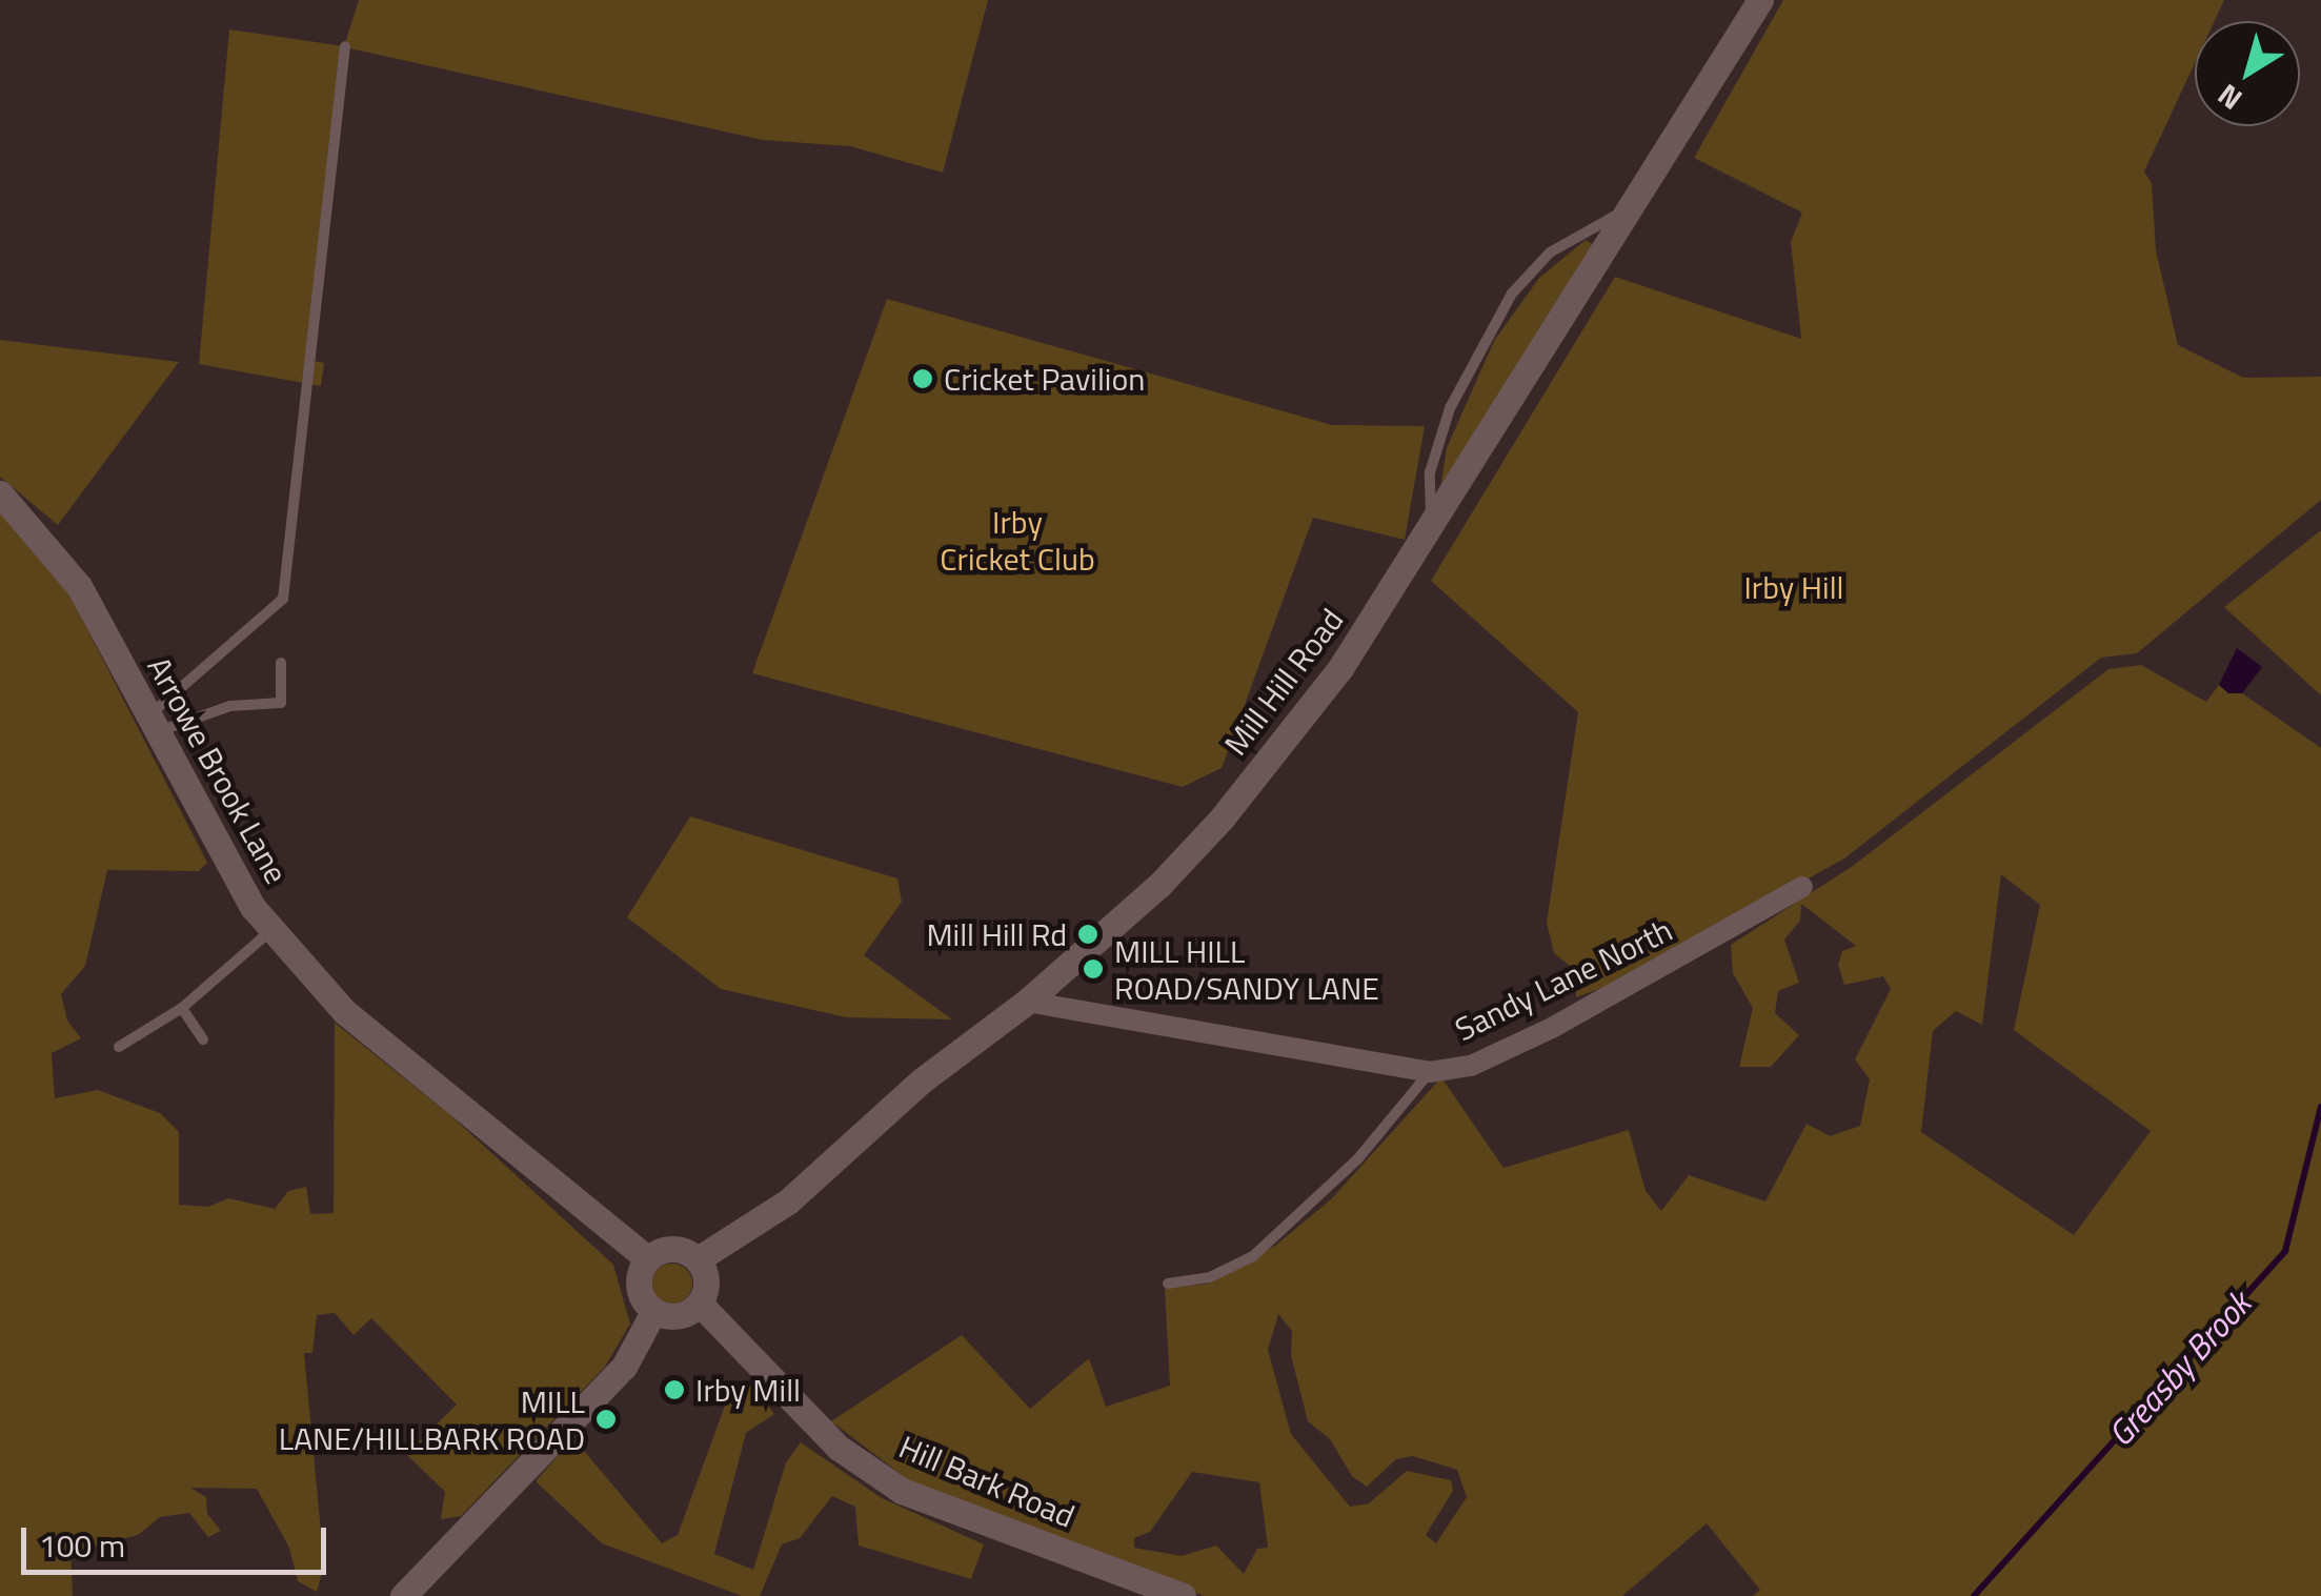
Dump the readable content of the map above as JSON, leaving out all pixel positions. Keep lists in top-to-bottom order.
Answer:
{
  "streets": {
    "street": [
      "Mill Hill Road",
      "Arrowe Brook Lane",
      "Sandy Lane North",
      "Hill Bark Road"
    ]
  },
  "crossings": [
    ["Mill Hill Road", "Arrowe Brook Lane"],
    ["Mill Hill Road", "Sandy Lane North"],
    ["Mill Hill Road", "Hill Bark Road"],
    ["Arrowe Brook Lane", "Hill Bark Road"]
  ],
  "water": ["Greasby Brook"],
  "parks": ["Irby Cricket Club", "Irby Hill"],
  "places": [
    "Cricket Pavilion",
    "Mill Hill Rd",
    "MILL HILL ROAD/SANDY LANE",
    "Irby Mill",
    "MILL LANE/HILLBARK ROAD"
  ],
  "scale_bar": "100 m",
  "north": "bottom left"
}
